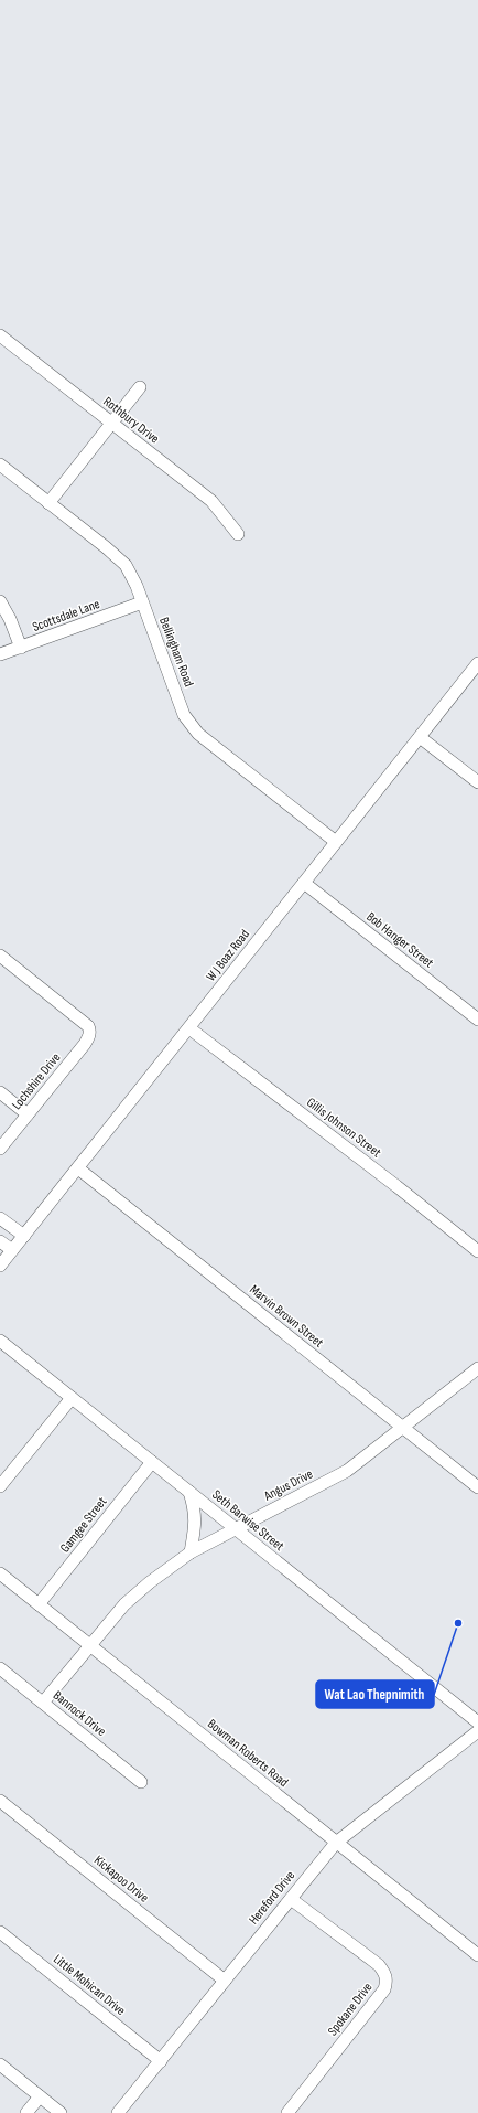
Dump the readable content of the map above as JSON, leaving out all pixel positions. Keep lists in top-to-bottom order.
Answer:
{
  "streets": {
    "street": [
      "Rothbury Drive",
      "Scottsdale Lane",
      "Bellingham Road",
      "Bob Hanger Street",
      "W J Boaz Road",
      "Lochshire Drive",
      "Gillis Johnson Street",
      "Marvin Brown Street",
      "Angus Drive",
      "Seth Barwise Street",
      "Gamgee Street",
      "Bannock Drive",
      "Bowman Roberts Road",
      "Kickapoo Drive",
      "Hereford Drive",
      "Little Mohican Drive",
      "Spokane Drive"
    ]
  },
  "crossings": [
    ["Scottsdale Lane", "Bellingham Road"],
    ["Bellingham Road", "W J Boaz Road"],
    ["Bob Hanger Street", "W J Boaz Road"],
    ["W J Boaz Road", "Gillis Johnson Street"],
    ["W J Boaz Road", "Marvin Brown Street"],
    ["Marvin Brown Street", "Angus Drive"],
    ["Angus Drive", "Seth Barwise Street"],
    ["Angus Drive", "Bannock Drive"],
    ["Angus Drive", "Bowman Roberts Road"],
    ["Seth Barwise Street", "Gamgee Street"],
    ["Gamgee Street", "Bowman Roberts Road"],
    ["Bowman Roberts Road", "Hereford Drive"],
    ["Kickapoo Drive", "Hereford Drive"],
    ["Hereford Drive", "Little Mohican Drive"],
    ["Hereford Drive", "Spokane Drive"]
  ],
  "places": ["Wat Lao Thepnimith"]
}
